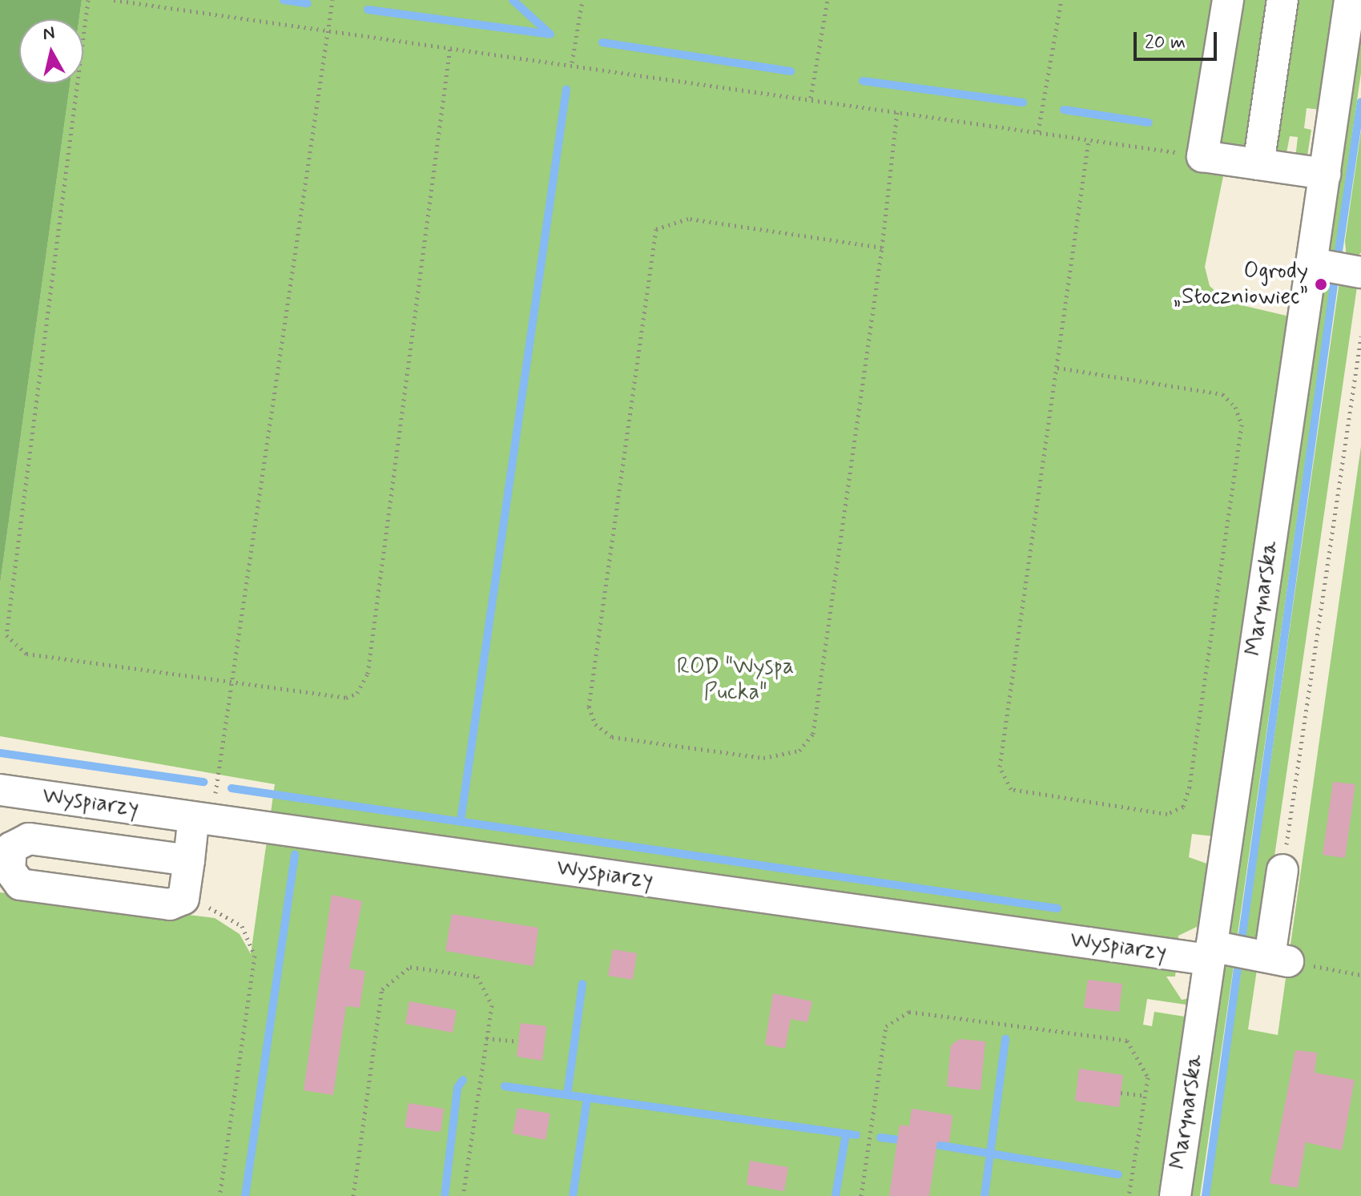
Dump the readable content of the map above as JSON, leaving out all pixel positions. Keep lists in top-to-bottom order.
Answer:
{
  "streets": {
    "street": ["Marynarska", "Wyspiarzy"]
  },
  "crossings": [
    ["Marynarska", "Wyspiarzy"]
  ],
  "parks": ["ROD \"Wyspa Pucka\""],
  "places": ["Ogrody „Stoczniowiec”"],
  "scale_bar": "20 m",
  "north": "top"
}
